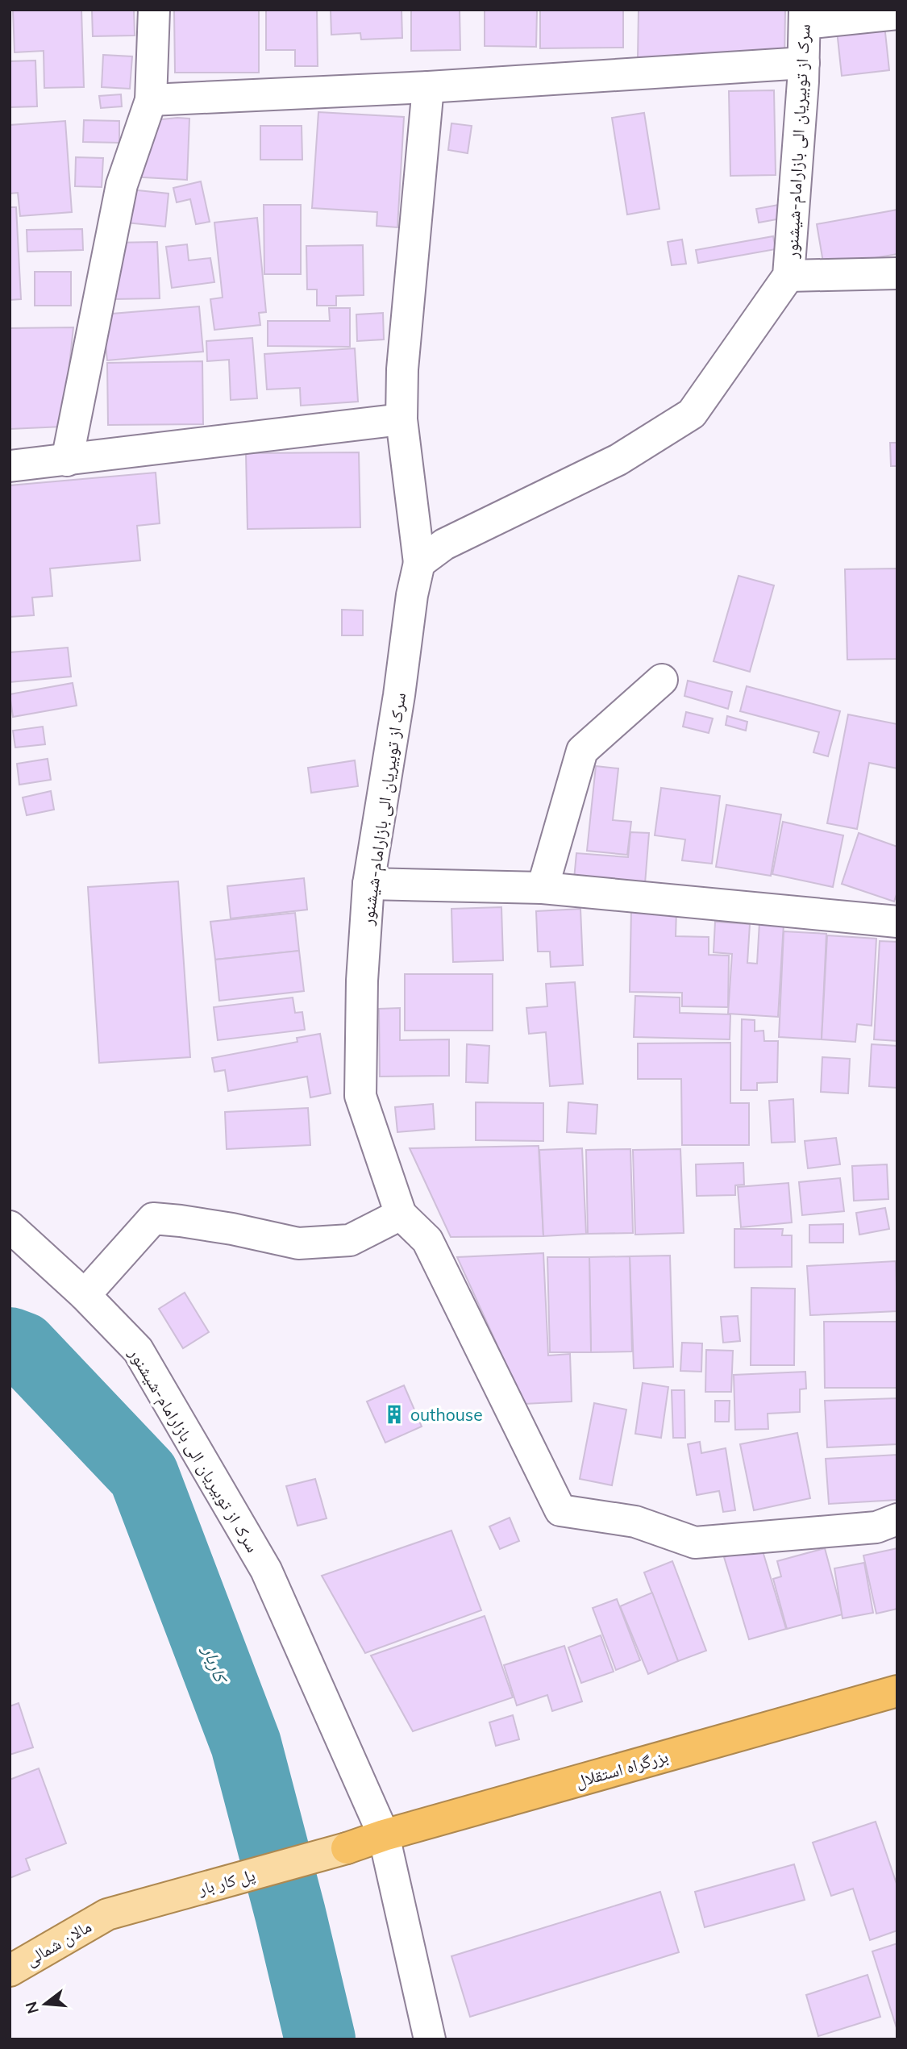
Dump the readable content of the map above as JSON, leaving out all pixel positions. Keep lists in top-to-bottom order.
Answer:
{
  "streets": {
    "highway": ["بزرگراه استقلال"],
    "main road": ["پل کار بار", "مالان شمالی"],
    "street": ["سرک از توبیریان الی بازارامام-شیشنور"]
  },
  "crossings": [
    ["سرک از توبیریان الی بازارامام-شیشنور", "بزرگراه استقلال"],
    ["بزرگراه استقلال", "پل کار بار"],
    ["پل کار بار", "مالان شمالی"]
  ],
  "water": ["کاربار"],
  "places": {
    "building": ["outhouse"]
  },
  "north": "left"
}
